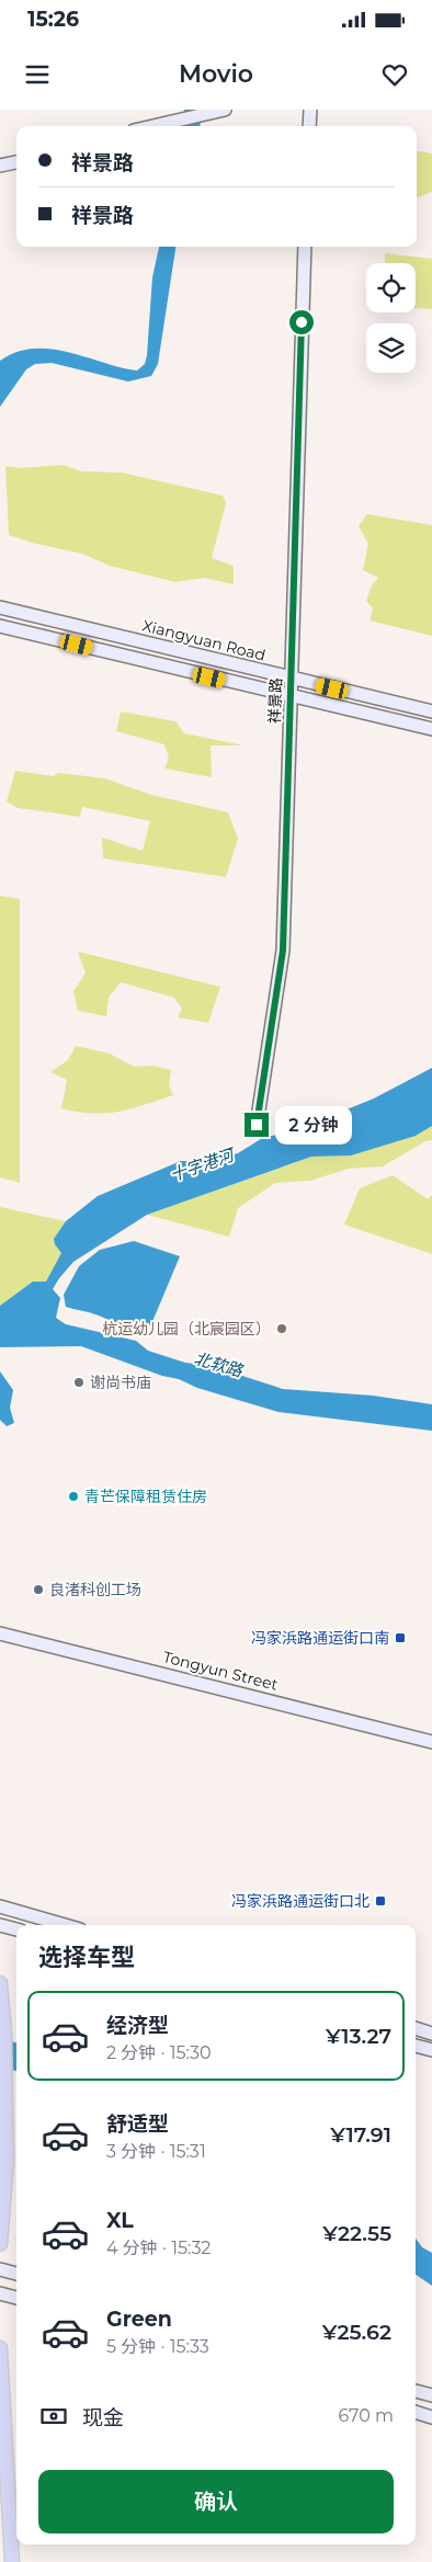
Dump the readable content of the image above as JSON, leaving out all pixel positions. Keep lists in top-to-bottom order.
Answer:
{
  "streets": {
    "street": ["Xiangyuan Road", "祥景路", "Tongyun Street"]
  },
  "crossings": [
    ["Xiangyuan Road", "祥景路"]
  ],
  "water": ["十字港河", "北软路"],
  "places": {
    "other": [
      "杭运幼儿园（北宸园区）",
      "谢尚书庙",
      "青芒保障租赁住房",
      "良渚科创工场"
    ],
    "transit": ["冯家浜路通运街口南", "冯家浜路通运街口北"]
  },
  "page": {
    "status": "15:26",
    "header": "Movio",
    "banner": ["祥景路", "祥景路"],
    "bubble": "2 分钟",
    "heading": "选择车型",
    "list": [
      {
        "name": "经济型",
        "note": "2 分钟 · 15:30",
        "value": "¥13.27"
      },
      {
        "name": "舒适型",
        "note": "3 分钟 · 15:31",
        "value": "¥17.91"
      },
      {
        "name": "XL",
        "note": "4 分钟 · 15:32",
        "value": "¥22.55"
      },
      {
        "name": "Green",
        "note": "5 分钟 · 15:33",
        "value": "¥25.62"
      }
    ],
    "pay": ["现金", "670 m"],
    "buttons": "确认"
  }
}
